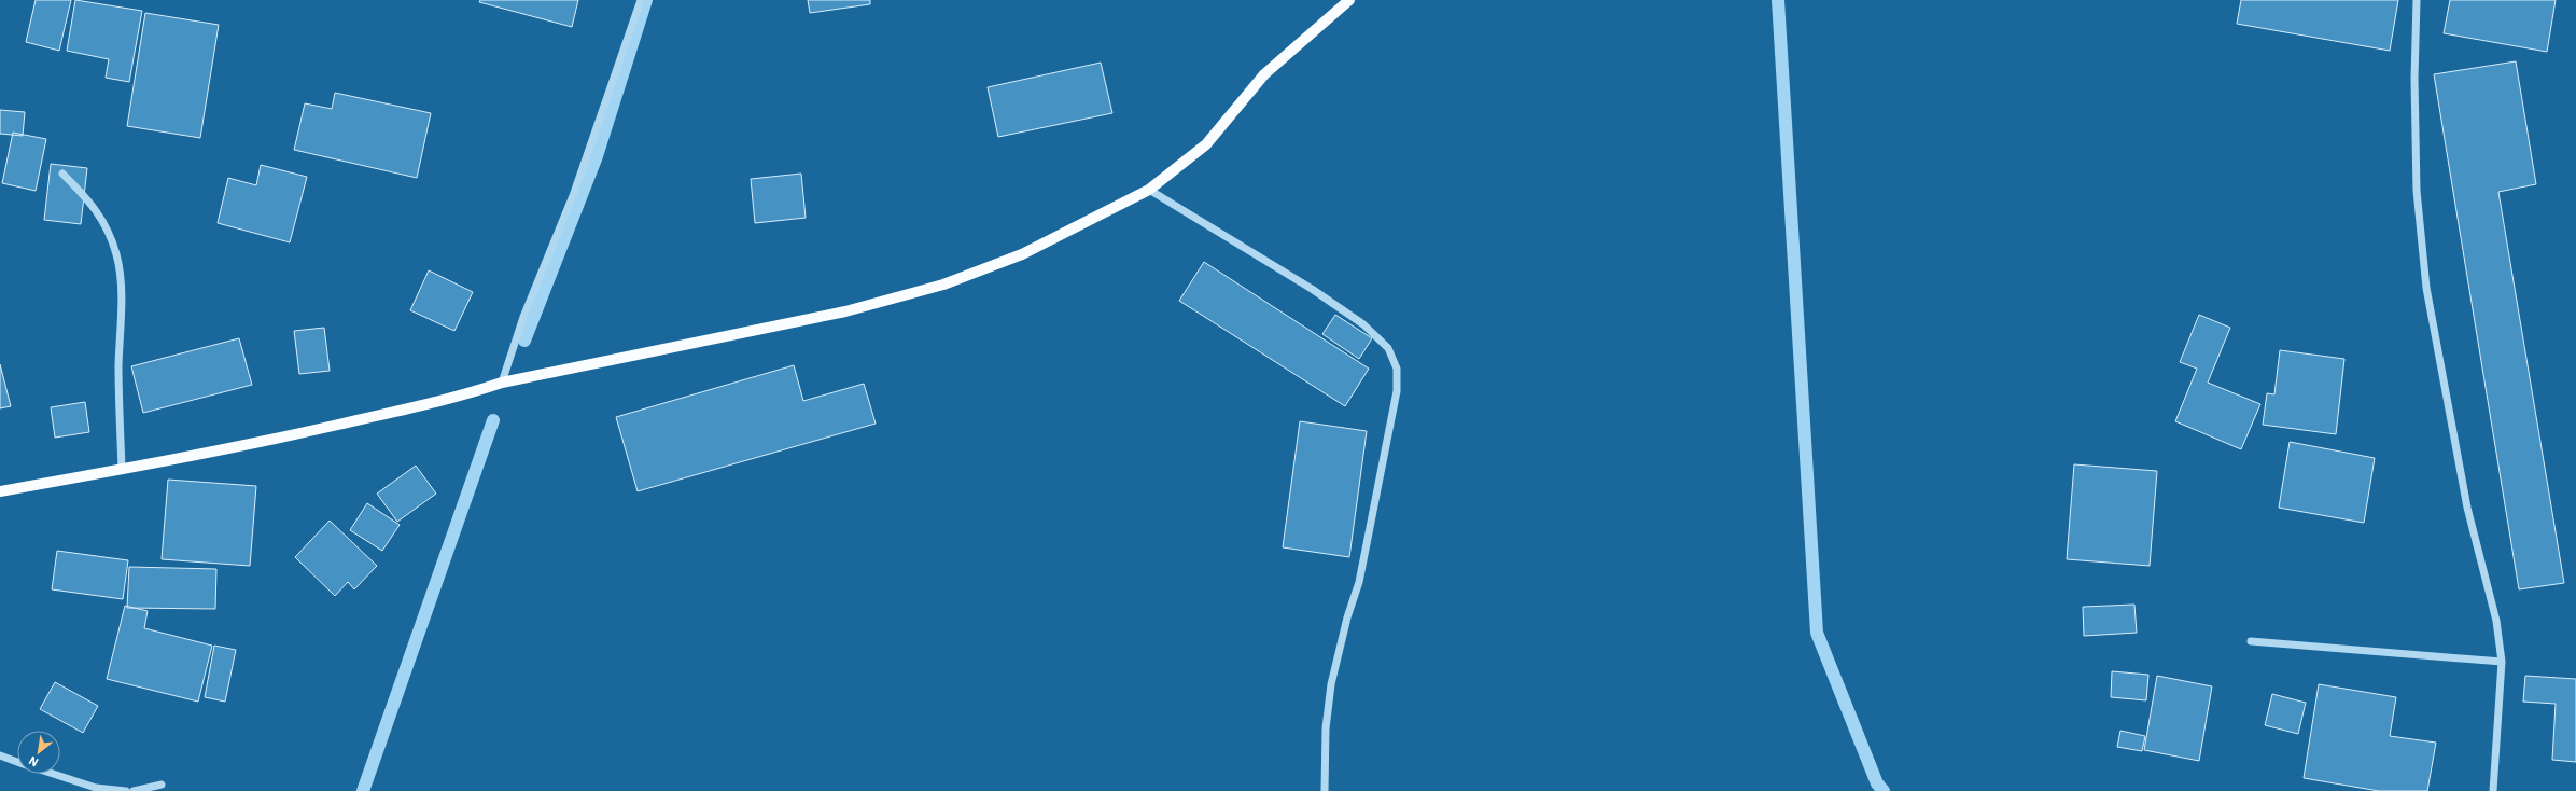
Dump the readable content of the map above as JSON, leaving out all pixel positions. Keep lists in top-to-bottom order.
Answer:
{
  "north": "bottom left"
}
